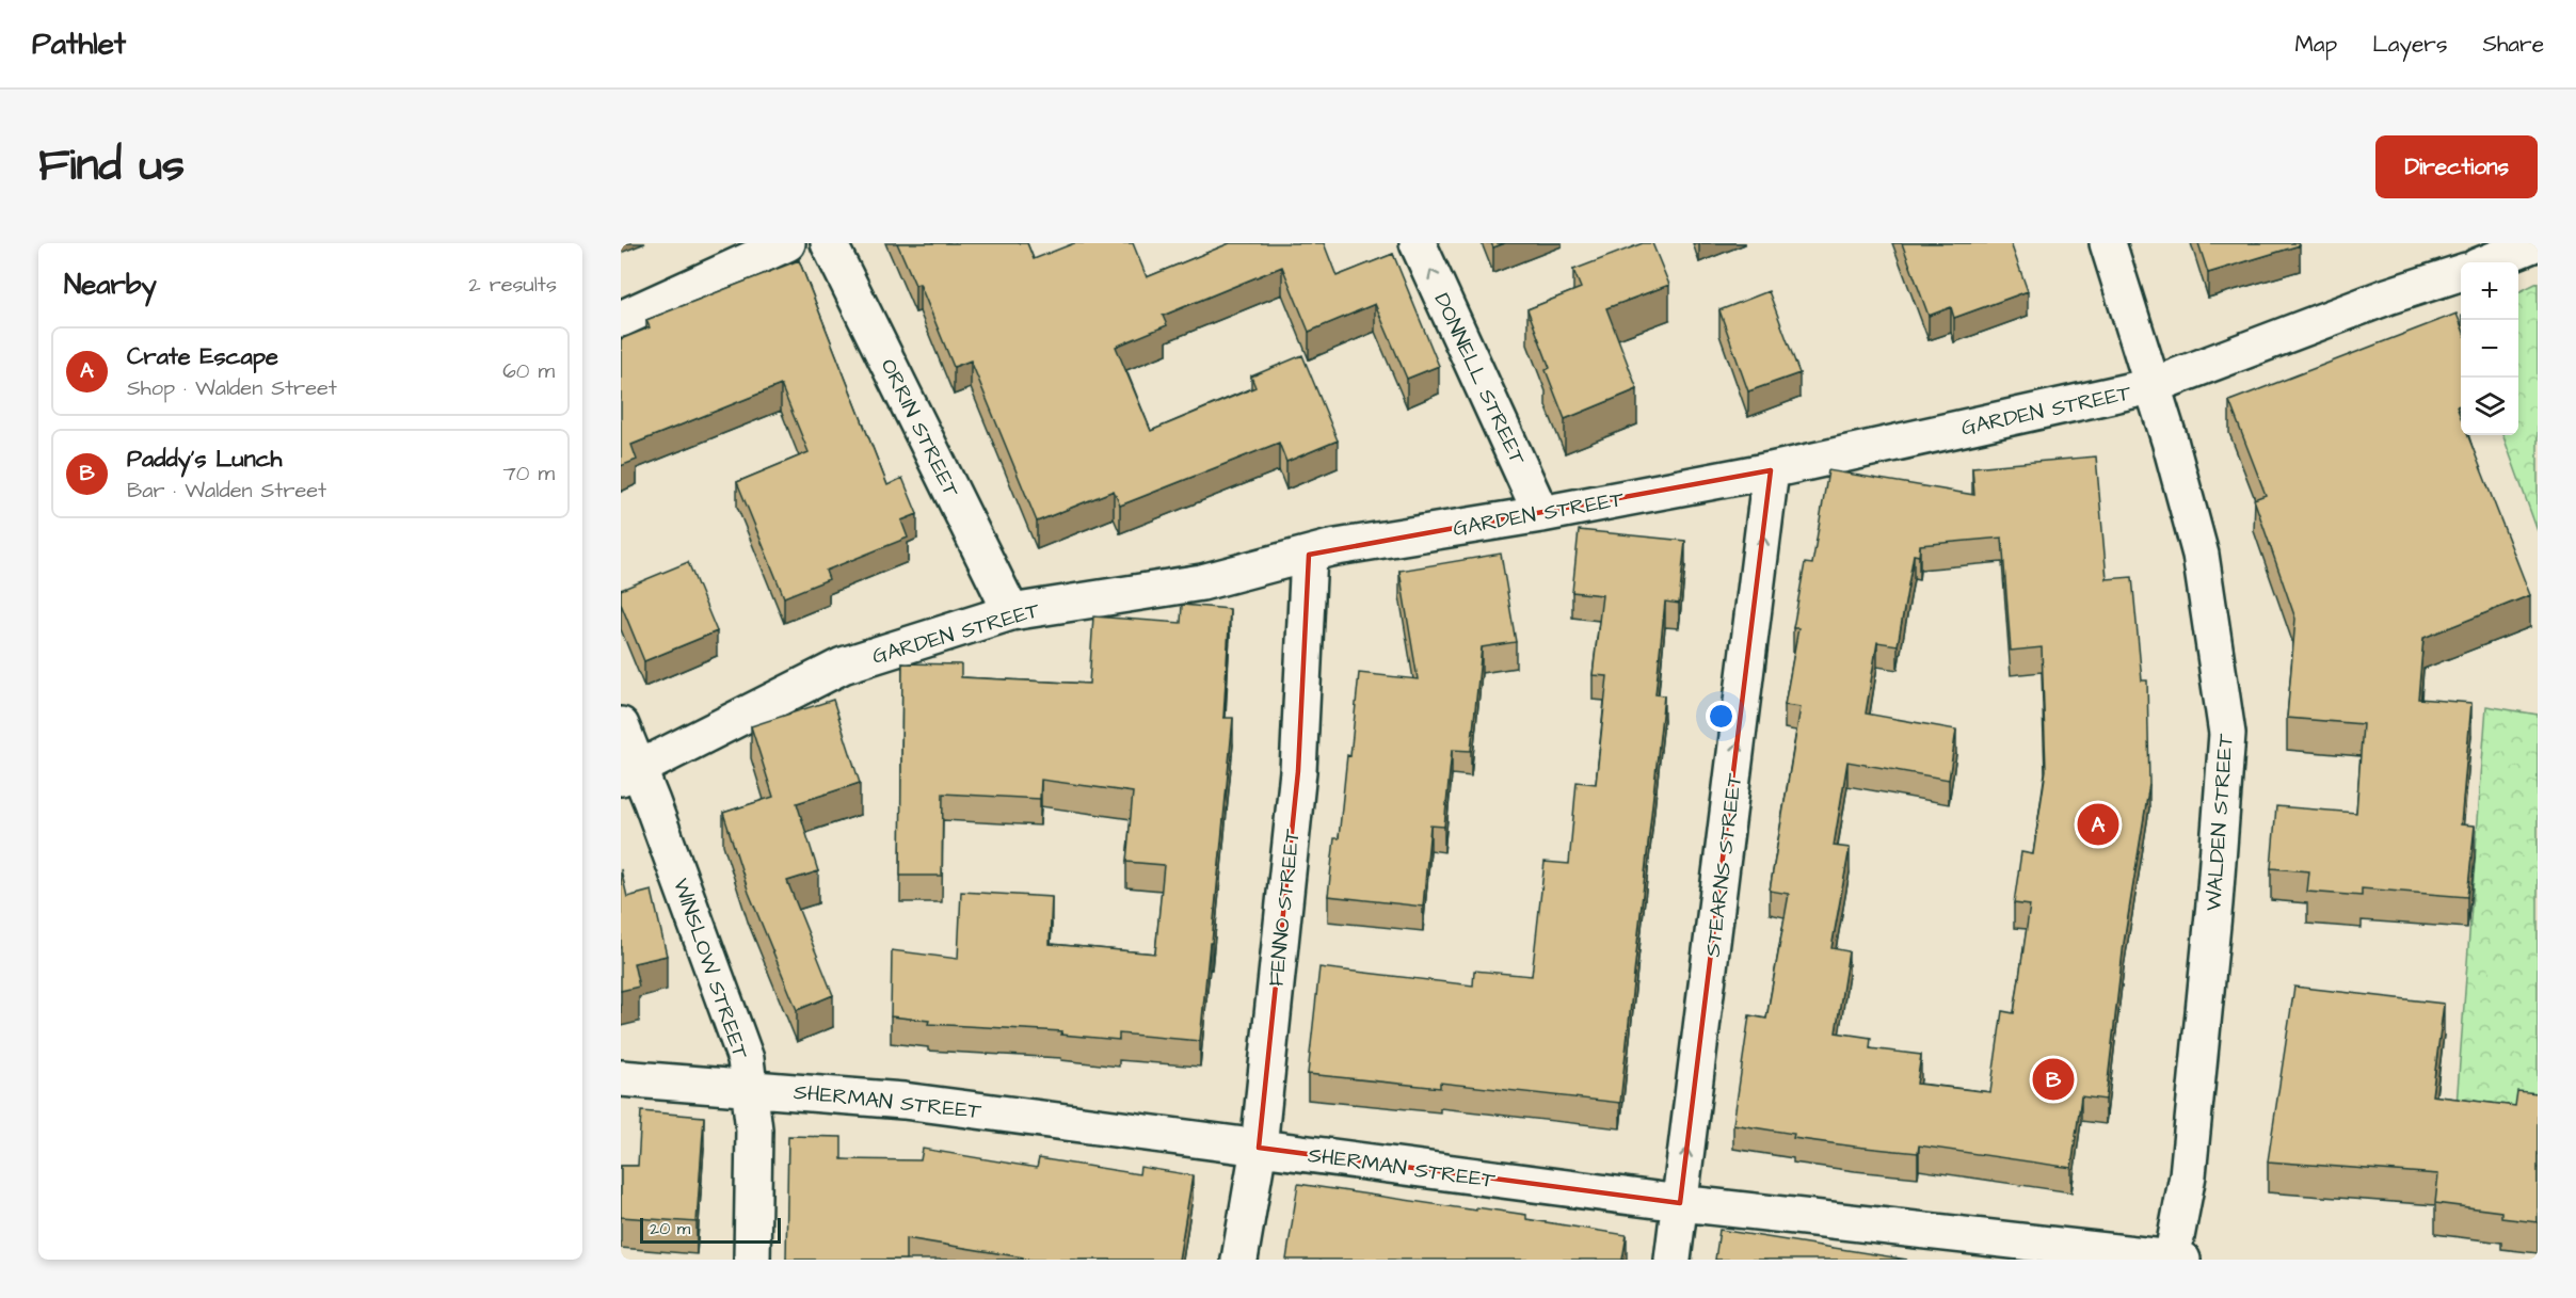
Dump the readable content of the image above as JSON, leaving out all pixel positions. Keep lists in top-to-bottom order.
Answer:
{
  "streets": {
    "street": [
      "DONNELL STREET",
      "GARDEN STREET",
      "ORRIN STREET",
      "WALDEN STREET",
      "STEARNS STREET",
      "FENNO STREET",
      "WINSLOW STREET",
      "SHERMAN STREET"
    ]
  },
  "crossings": [
    ["DONNELL STREET", "GARDEN STREET"],
    ["GARDEN STREET", "ORRIN STREET"],
    ["GARDEN STREET", "WALDEN STREET"],
    ["GARDEN STREET", "STEARNS STREET"],
    ["GARDEN STREET", "FENNO STREET"],
    ["GARDEN STREET", "WINSLOW STREET"],
    ["WALDEN STREET", "SHERMAN STREET"],
    ["STEARNS STREET", "SHERMAN STREET"],
    ["FENNO STREET", "SHERMAN STREET"],
    ["WINSLOW STREET", "SHERMAN STREET"]
  ],
  "one_way": ["DONNELL STREET", "STEARNS STREET"],
  "scale_bar": "20 m",
  "page": {
    "header": "Pathlet",
    "nav": ["Map", "Layers", "Share"],
    "title": "Find us",
    "buttons": "Directions",
    "heading": ["Nearby", "2 results"],
    "map_buttons": ["+", "−"],
    "list": [
      {
        "mark": "A",
        "name": "Crate Escape",
        "note": "Shop · Walden Street",
        "value": "60 m"
      },
      {
        "mark": "B",
        "name": "Paddy's Lunch",
        "note": "Bar · Walden Street",
        "value": "70 m"
      }
    ],
    "pins": ["A", "B"],
    "scale": "20 m"
  }
}
